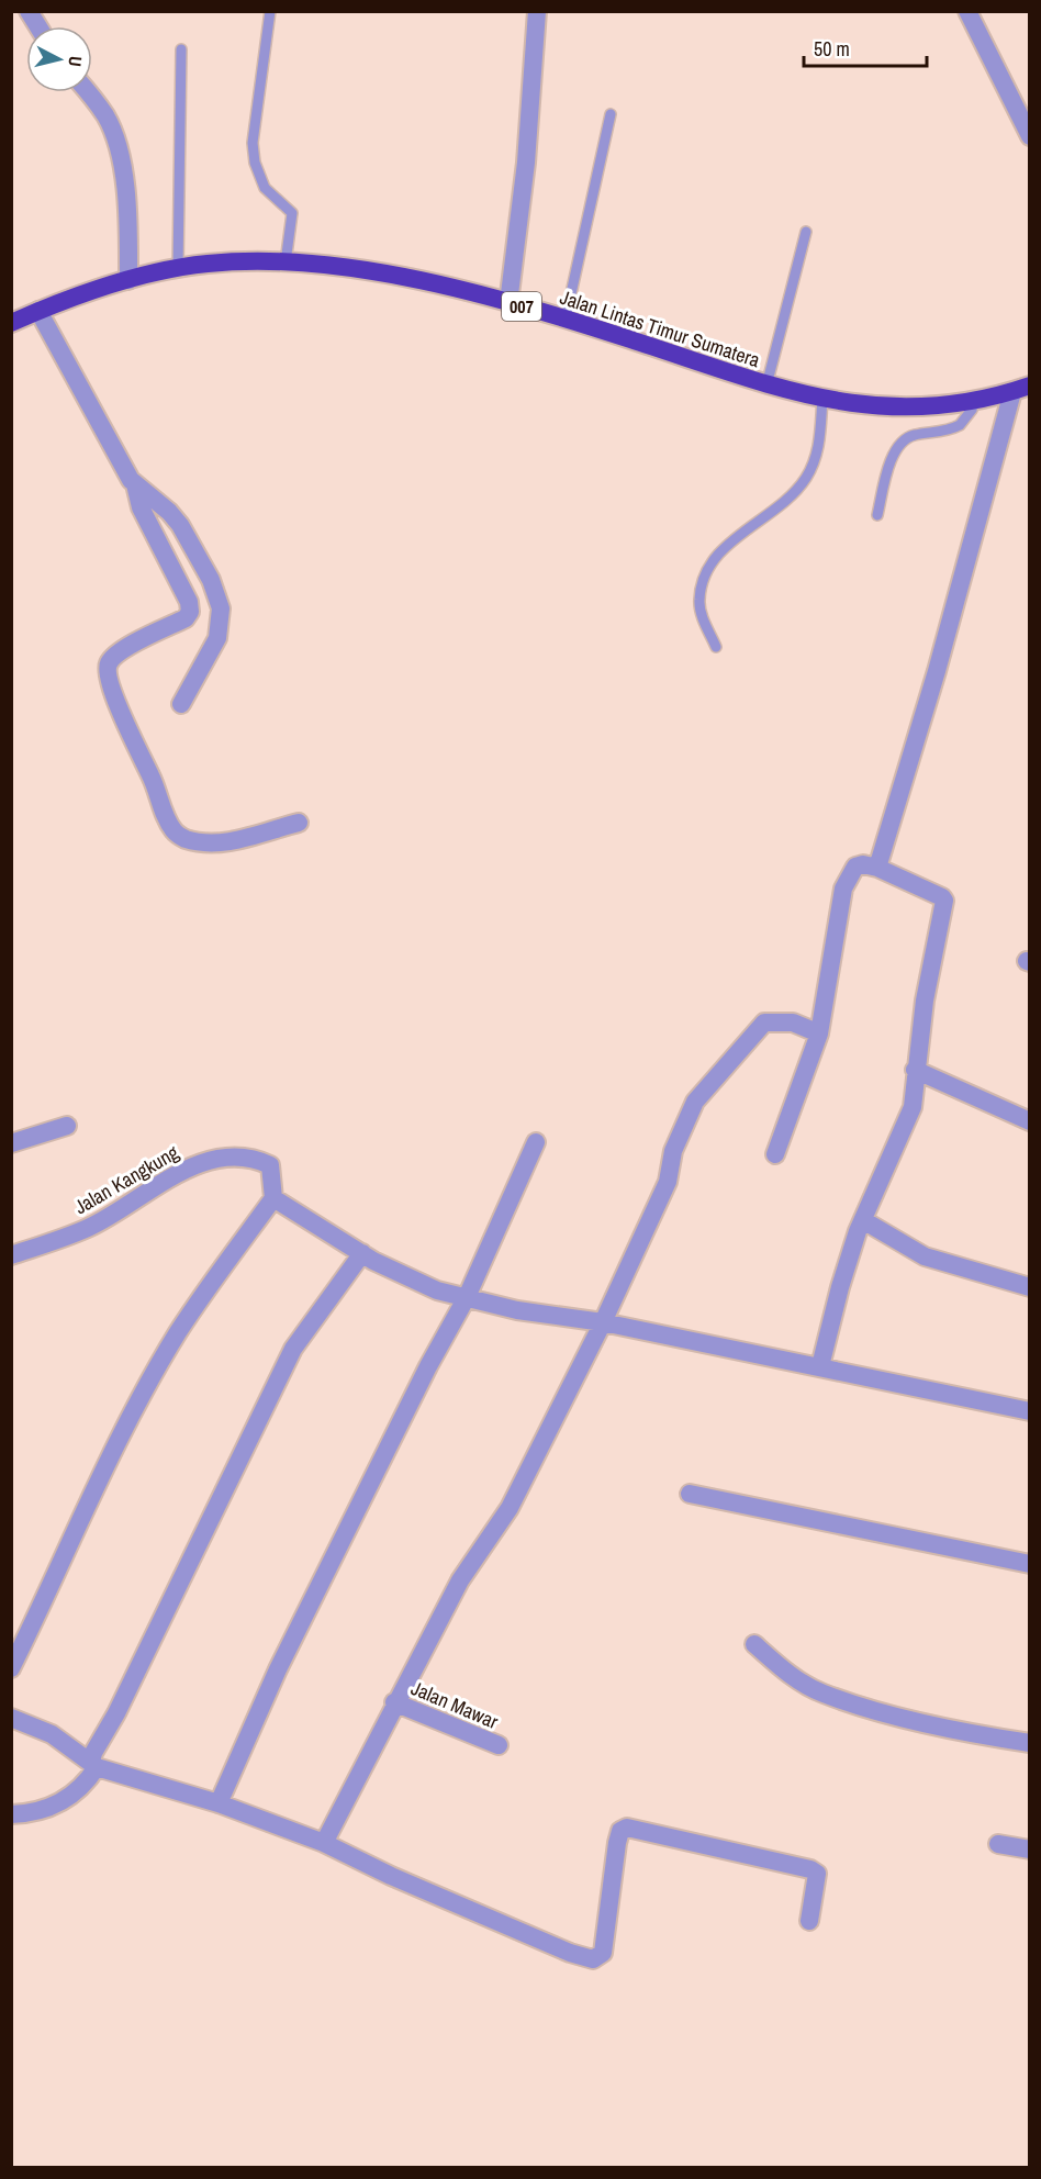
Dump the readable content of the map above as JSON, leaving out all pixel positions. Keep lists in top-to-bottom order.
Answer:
{
  "streets": {
    "highway": ["007", "Jalan Lintas Timur Sumatera"],
    "street": ["Jalan Kangkung", "Jalan Mawar"]
  },
  "scale_bar": "50 m",
  "north": "right"
}
